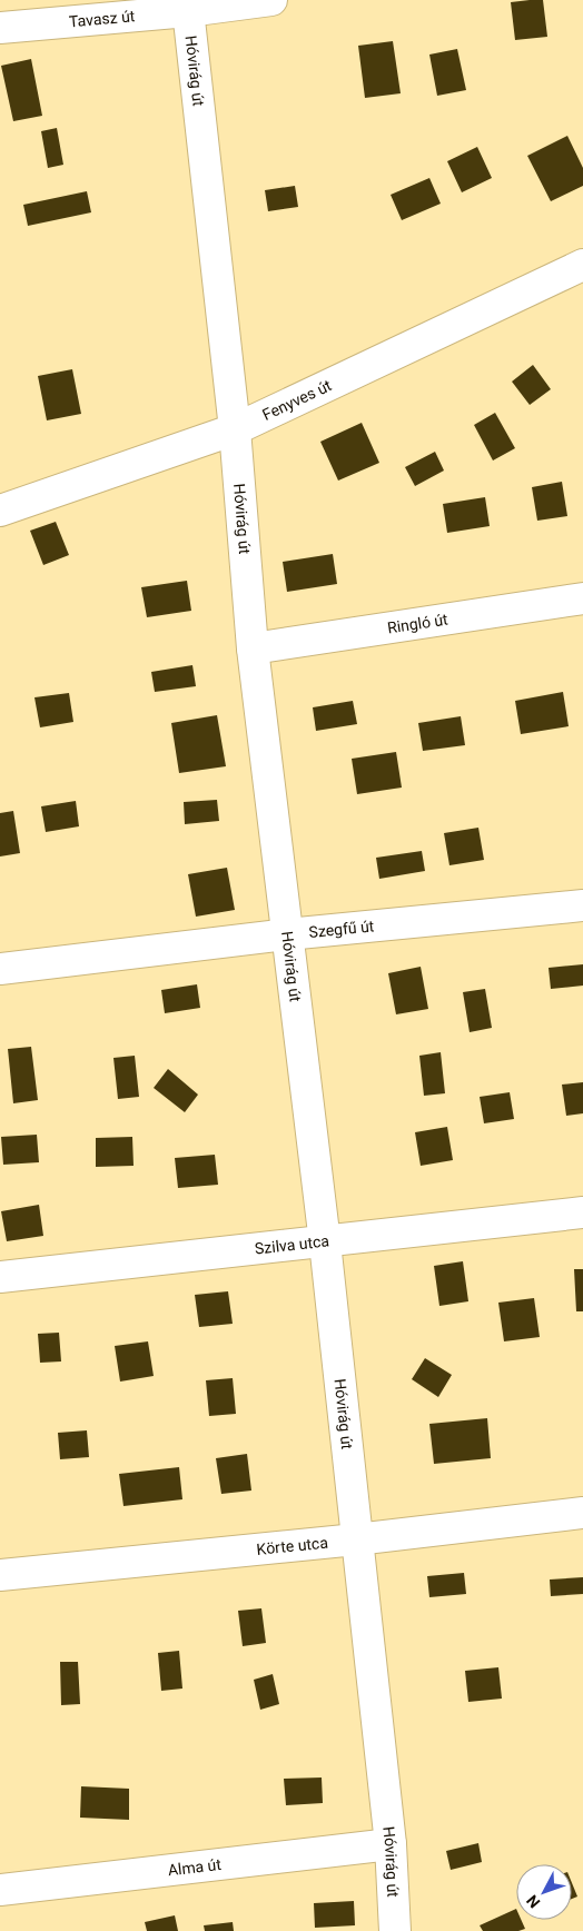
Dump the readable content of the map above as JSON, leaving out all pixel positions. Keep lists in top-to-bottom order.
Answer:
{
  "streets": {
    "street": [
      "Tavasz út",
      "Hóvirág út",
      "Fenyves út",
      "Ringló út",
      "Szegfű út",
      "Szilva utca",
      "Körte utca",
      "Alma út"
    ]
  },
  "crossings": [
    ["Tavasz út", "Hóvirág út"],
    ["Hóvirág út", "Fenyves út"],
    ["Hóvirág út", "Ringló út"],
    ["Hóvirág út", "Szegfű út"],
    ["Hóvirág út", "Szilva utca"],
    ["Hóvirág út", "Körte utca"],
    ["Hóvirág út", "Alma út"]
  ],
  "north": "bottom left"
}
